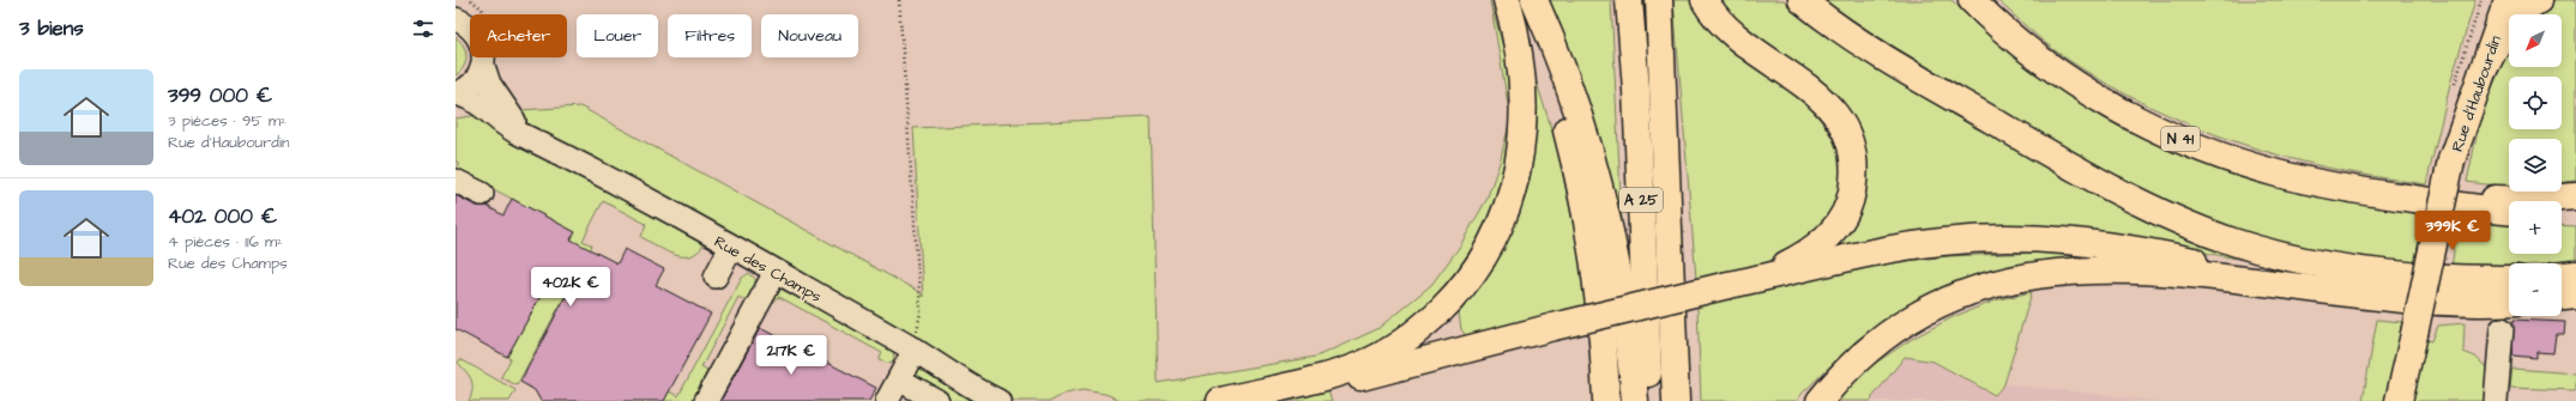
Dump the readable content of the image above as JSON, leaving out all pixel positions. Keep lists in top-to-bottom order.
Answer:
{
  "streets": {
    "main road": ["Rue d'Haubourdin", "N 41", "A 25"],
    "street": ["Rue des Champs"]
  },
  "north": "bottom left",
  "page": {
    "heading": "3 biens",
    "map_buttons": ["+", "−"],
    "chip": [
      "Acheter",
      "Louer",
      "Filtres",
      "Nouveau"
    ],
    "list": [
      {
        "name": "399 000 €",
        "note": "3 pièces · 95 m² · Rue d'Haubourdin"
      },
      {
        "name": "402 000 €",
        "note": "4 pièces · 116 m² · Rue des Champs"
      }
    ],
    "price": ["399K €", "402K €", "217K €"]
  }
}
